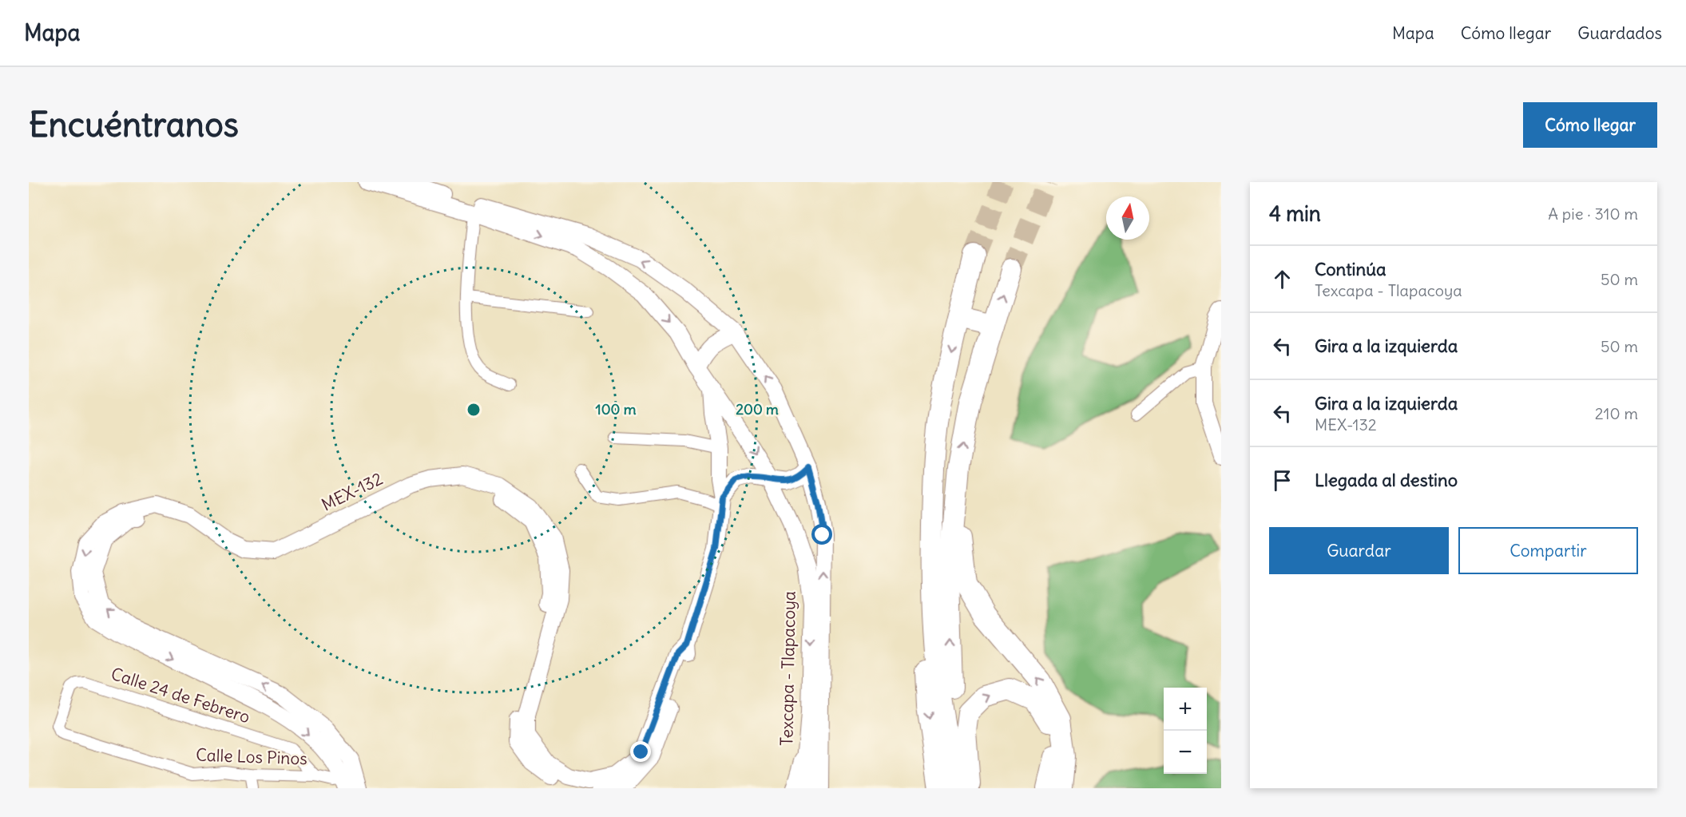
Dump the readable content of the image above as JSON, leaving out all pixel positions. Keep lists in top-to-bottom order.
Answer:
{
  "streets": {
    "main road": ["MEX-132", "Texcapa - Tlapacoya"],
    "street": ["Calle 24 de Febrero", "Calle Los Pinos"]
  },
  "crossings": [
    ["MEX-132", "Texcapa - Tlapacoya"],
    ["MEX-132", "Calle Los Pinos"],
    ["Calle 24 de Febrero", "Calle Los Pinos"]
  ],
  "north": "top",
  "page": {
    "header": "Mapa",
    "nav": ["Mapa", "Cómo llegar", "Guardados"],
    "buttons": [
      "Cómo llegar",
      ["Guardar", "Compartir"]
    ],
    "title": "Encuéntranos",
    "heading": ["4 min", "A pie · 310 m"],
    "list": [
      ["Continúa", "Texcapa - Tlapacoya", "50 m"],
      ["Gira a la izquierda", "50 m"],
      ["Gira a la izquierda", "MEX-132", "210 m"],
      "Llegada al destino"
    ],
    "map_buttons": ["+", "−"]
  },
  "rings": ["100 m", "200 m"]
}
